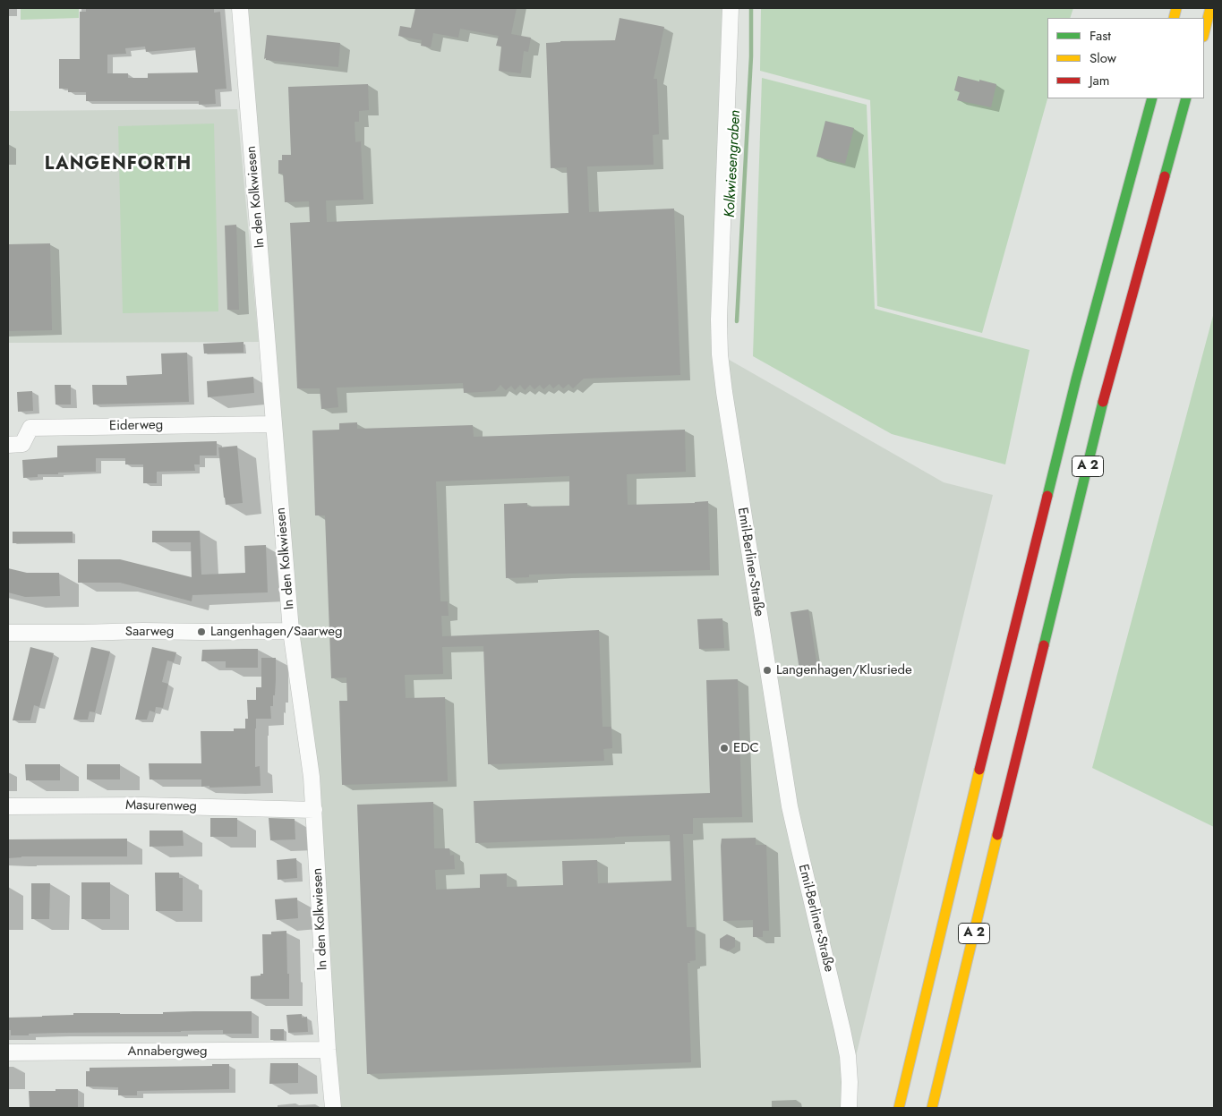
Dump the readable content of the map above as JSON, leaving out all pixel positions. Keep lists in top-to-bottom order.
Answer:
{
  "streets": {
    "highway": ["A 2"],
    "street": [
      "In den Kolkwiesen",
      "Eiderweg",
      "Emil-Berliner-Straße",
      "Saarweg",
      "Masurenweg",
      "Annabergweg"
    ]
  },
  "crossings": [
    ["In den Kolkwiesen", "Eiderweg"],
    ["In den Kolkwiesen", "Saarweg"],
    ["In den Kolkwiesen", "Masurenweg"],
    ["In den Kolkwiesen", "Annabergweg"]
  ],
  "districts": ["LANGENFORTH"],
  "water": ["Kolkwiesengraben"],
  "places": ["Langenhagen/Saarweg", "Langenhagen/Klusriede", "EDC"],
  "legend": ["Fast", "Slow", "Jam"]
}
